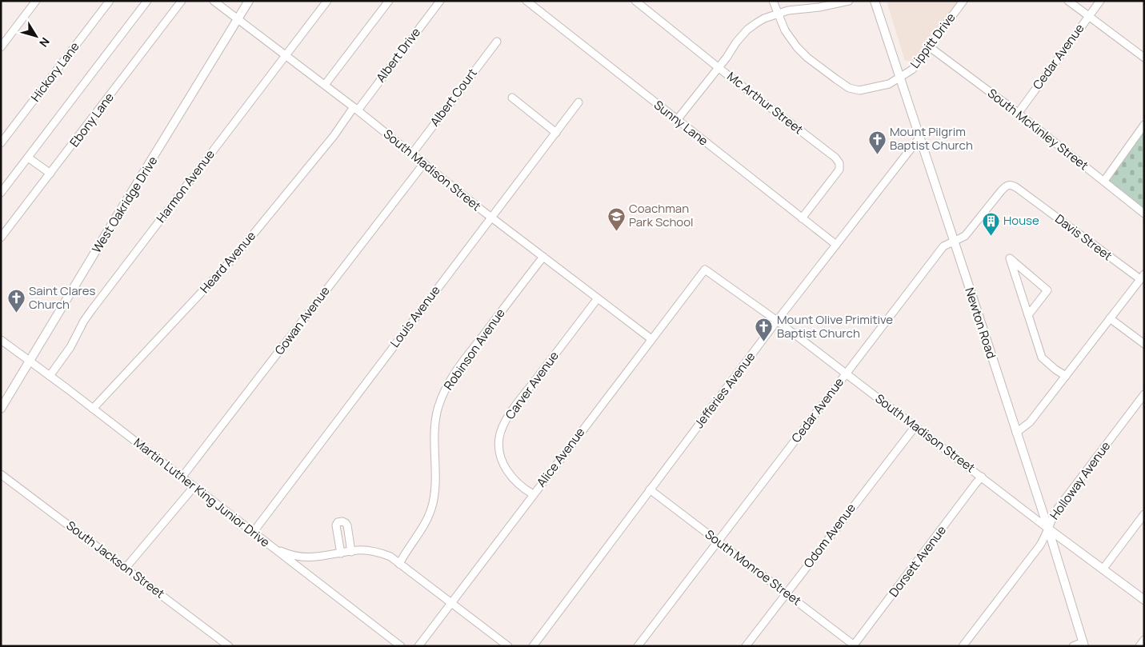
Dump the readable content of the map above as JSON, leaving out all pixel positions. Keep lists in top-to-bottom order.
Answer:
{
  "streets": {
    "main road": ["South Madison Street", "West Oakridge Drive", "Newton Road"],
    "street": [
      "Lippitt Drive",
      "Albert Drive",
      "Cedar Avenue",
      "Hickory Lane",
      "Albert Court",
      "Mc Arthur Street",
      "Ebony Lane",
      "Sunny Lane",
      "South McKinley Street",
      "Harmon Avenue",
      "Davis Street",
      "Heard Avenue",
      "Louis Avenue",
      "Gowan Avenue",
      "Robinson Avenue",
      "Carver Avenue",
      "Jefferies Avenue",
      "Alice Avenue",
      "Holloway Avenue",
      "Martin Luther King Junior Drive",
      "Odom Avenue",
      "South Jackson Street",
      "Dorsett Avenue",
      "South Monroe Street"
    ]
  },
  "crossings": [
    ["Lippitt Drive", "South McKinley Street"],
    ["Lippitt Drive", "Newton Road"],
    ["Albert Drive", "South Madison Street"],
    ["Albert Drive", "Heard Avenue"],
    ["Cedar Avenue", "South McKinley Street"],
    ["Cedar Avenue", "South Madison Street"],
    ["Cedar Avenue", "Davis Street"],
    ["Cedar Avenue", "Newton Road"],
    ["Cedar Avenue", "South Monroe Street"],
    ["Albert Court", "South Madison Street"],
    ["Mc Arthur Street", "Sunny Lane"],
    ["Sunny Lane", "Jefferies Avenue"],
    ["South Madison Street", "Harmon Avenue"],
    ["South Madison Street", "West Oakridge Drive"],
    ["South Madison Street", "Heard Avenue"],
    ["South Madison Street", "Louis Avenue"],
    ["South Madison Street", "Gowan Avenue"],
    ["South Madison Street", "Newton Road"],
    ["South Madison Street", "Robinson Avenue"],
    ["South Madison Street", "Carver Avenue"],
    ["South Madison Street", "Jefferies Avenue"],
    ["South Madison Street", "Alice Avenue"],
    ["South Madison Street", "Holloway Avenue"],
    ["South Madison Street", "Odom Avenue"],
    ["South Madison Street", "Dorsett Avenue"],
    ["Harmon Avenue", "Martin Luther King Junior Drive"],
    ["West Oakridge Drive", "Martin Luther King Junior Drive"],
    ["Heard Avenue", "Martin Luther King Junior Drive"],
    ["Louis Avenue", "Martin Luther King Junior Drive"],
    ["Gowan Avenue", "Martin Luther King Junior Drive"],
    ["Newton Road", "Jefferies Avenue"],
    ["Newton Road", "Holloway Avenue"],
    ["Carver Avenue", "Alice Avenue"],
    ["Jefferies Avenue", "South Monroe Street"],
    ["Odom Avenue", "South Monroe Street"],
    ["Dorsett Avenue", "South Monroe Street"]
  ],
  "places": {
    "church": ["Mount Pilgrim Baptist Church", "Saint Clares Church", "Mount Olive Primitive Baptist Church"],
    "school or university": ["Coachman Park School"],
    "building": ["House"]
  },
  "north": "bottom right"
}
